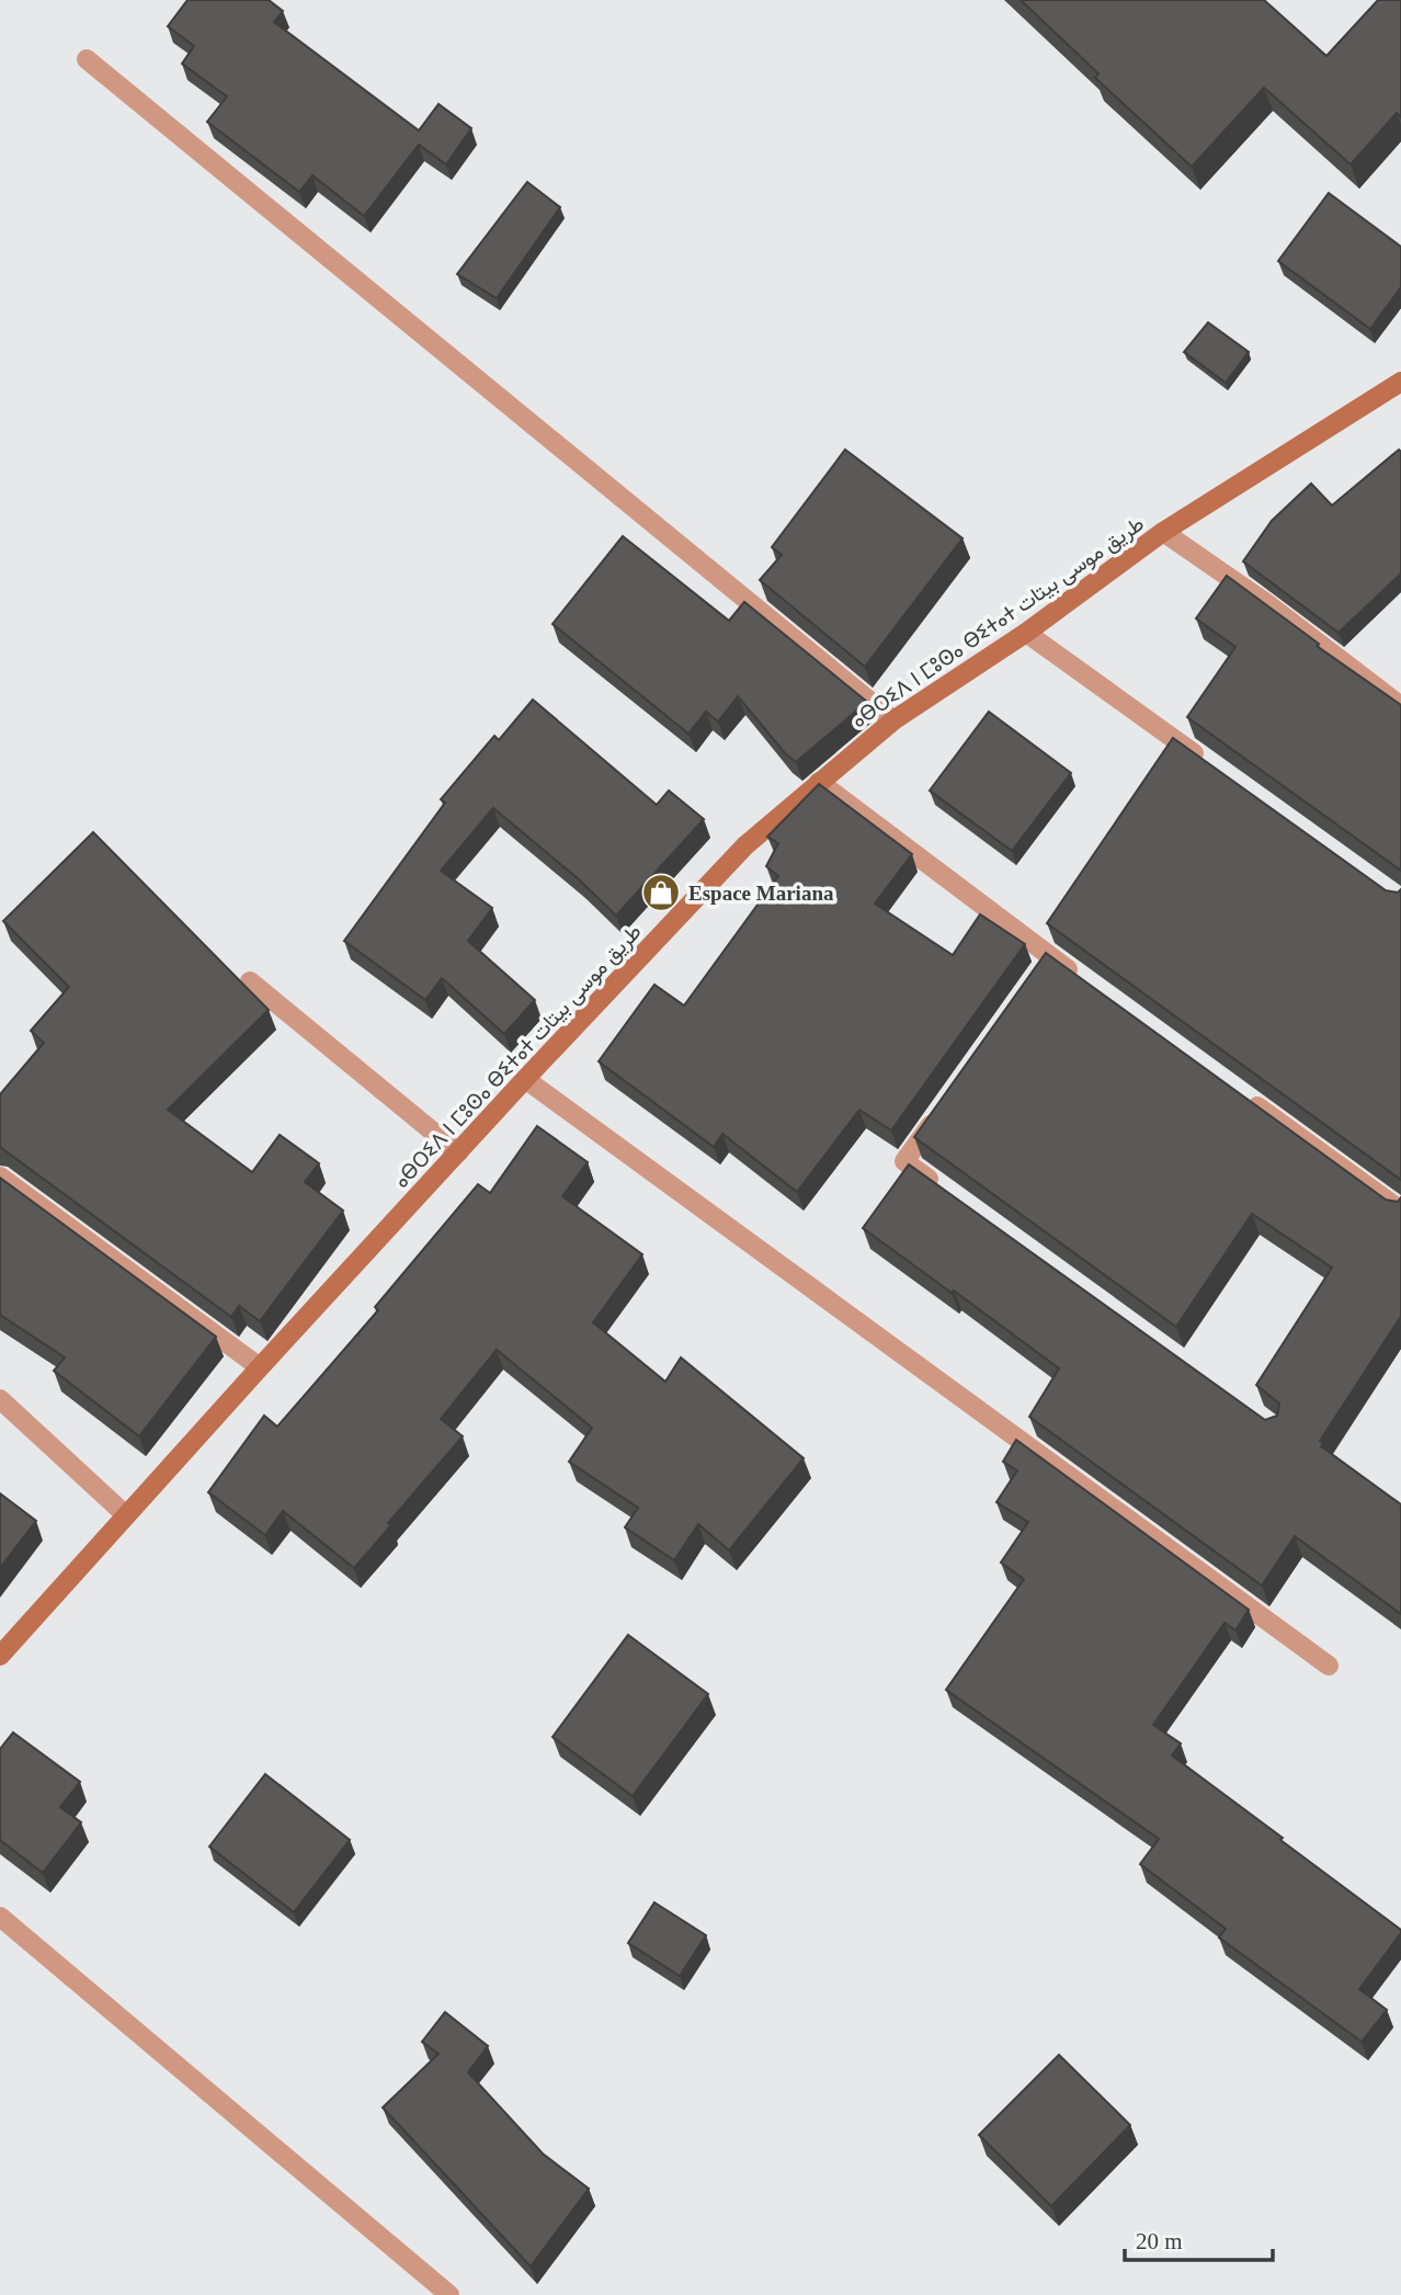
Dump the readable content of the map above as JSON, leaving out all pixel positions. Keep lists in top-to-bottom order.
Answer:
{
  "streets": {
    "street": ["ⴰⴱⵔⵉⴷ ⵏ ⵎⵓⵙⴰ ⴱⵉⵜⴰⵜ طريق موسى بيتات"]
  },
  "places": {
    "shop": ["Espace Mariana"]
  },
  "scale_bar": "20 m"
}
